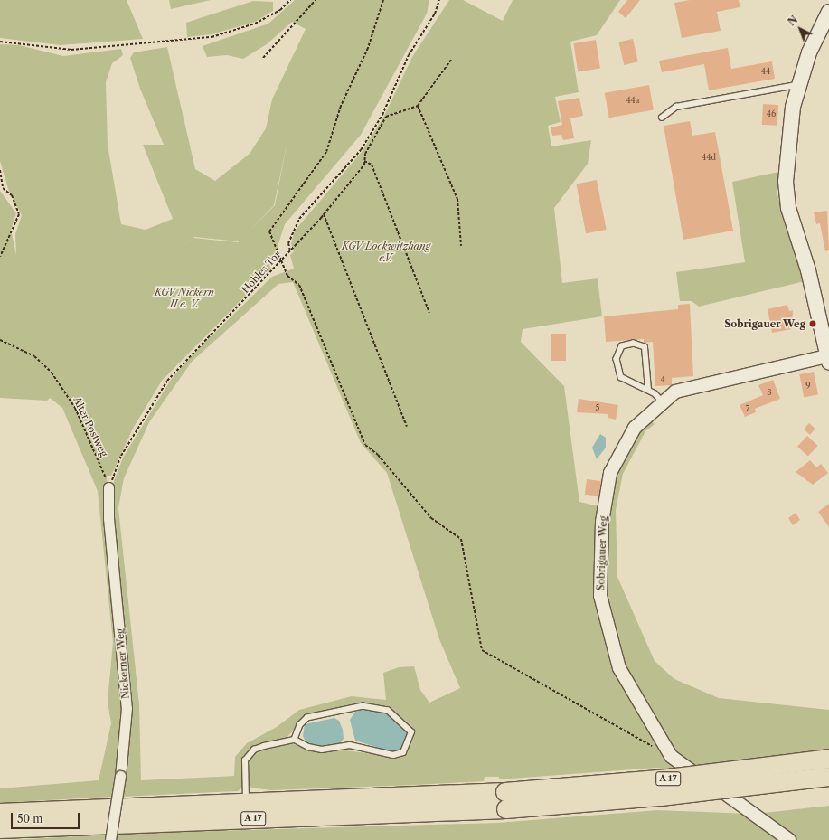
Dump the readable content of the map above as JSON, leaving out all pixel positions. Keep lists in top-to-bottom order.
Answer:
{
  "streets": {
    "highway": ["A 17"],
    "street": ["Sobrigauer Weg", "Nickerner Weg"],
    "path": ["Hohles Tor", "Alter Postweg"]
  },
  "crossings": [
    ["Hohles Tor", "Alter Postweg"],
    ["Hohles Tor", "Nickerner Weg"],
    ["Alter Postweg", "Nickerner Weg"]
  ],
  "parks": ["KGV Lockwitzhang e.V.", "KGV Nickern II e. V."],
  "places": ["Sobrigauer Weg"],
  "house_numbers": [
    "44",
    "44a",
    "46",
    "44d",
    "4",
    "9",
    "8",
    "5",
    "7"
  ],
  "scale_bar": "50 m",
  "north": "top left"
}
